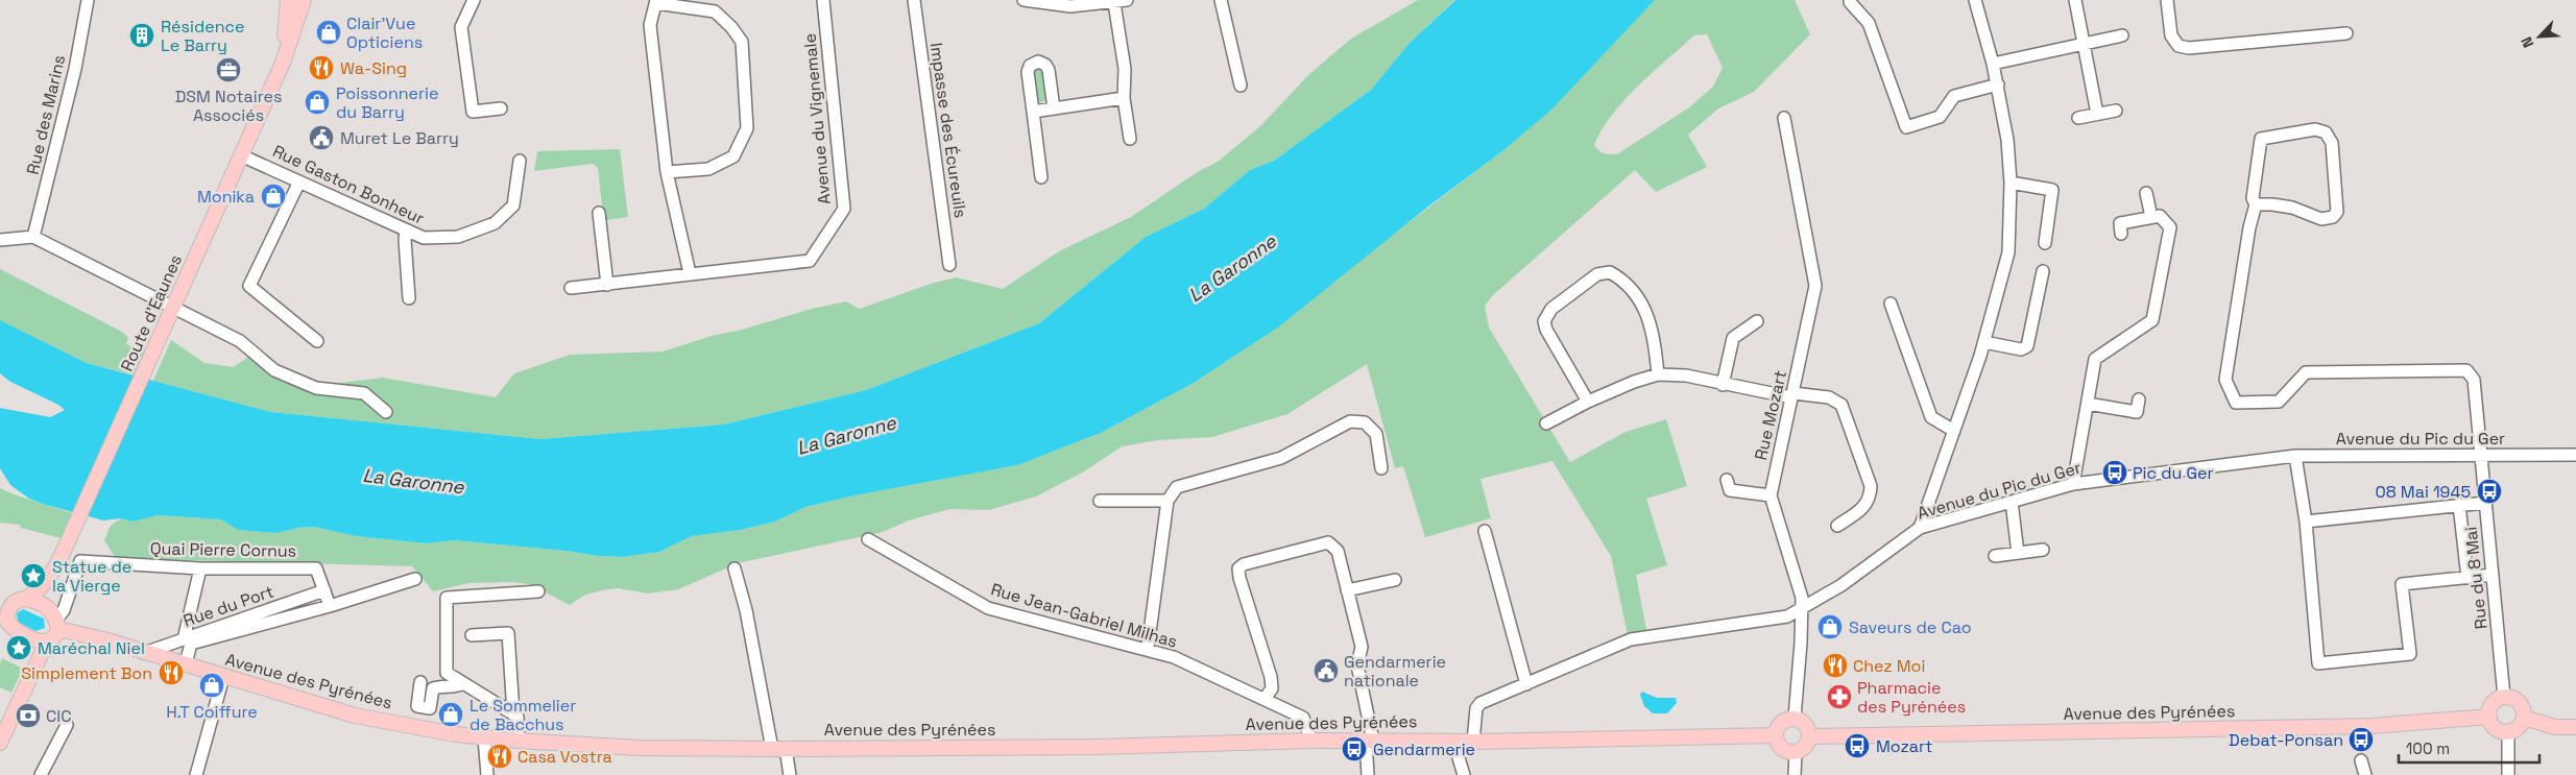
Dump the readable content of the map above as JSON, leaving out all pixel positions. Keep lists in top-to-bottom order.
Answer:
{
  "streets": {
    "main road": ["Route d'Eaunes", "Avenue des Pyrénées"],
    "street": [
      "Rue des Marins",
      "Avenue du Vignemale",
      "Impasse des Écureuils",
      "Rue Gaston Bonheur",
      "Rue Mozart",
      "Avenue du Pic du Ger",
      "Quai Pierre Cornus",
      "Rue du 8 Mai",
      "Rue du Port",
      "Rue Jean-Gabriel Milhas"
    ]
  },
  "crossings": [
    ["Rue Gaston Bonheur", "Route d'Eaunes"],
    ["Route d'Eaunes", "Quai Pierre Cornus"],
    ["Route d'Eaunes", "Avenue des Pyrénées"],
    ["Avenue du Pic du Ger", "Rue du 8 Mai"],
    ["Avenue du Pic du Ger", "Avenue des Pyrénées"],
    ["Quai Pierre Cornus", "Rue du Port"],
    ["Quai Pierre Cornus", "Avenue des Pyrénées"],
    ["Rue du 8 Mai", "Avenue des Pyrénées"],
    ["Rue du Port", "Avenue des Pyrénées"],
    ["Rue Jean-Gabriel Milhas", "Avenue des Pyrénées"]
  ],
  "water": ["La Garonne"],
  "places": {
    "shop": [
      "Clair'Vue Opticiens",
      "Poissonnerie du Barry",
      "Monika",
      "Saveurs de Cao",
      "H.T Coiffure",
      "Le Sommelier de Bacchus"
    ],
    "building": ["Résidence Le Barry"],
    "restaurant": [
      "Wa-Sing",
      "Chez Moi",
      "Simplement Bon",
      "Casa Vostra"
    ],
    "office": ["DSM Notaires Associés"],
    "public building": ["Muret Le Barry", "Gendarmerie nationale"],
    "bus stop": [
      "Pic du Ger",
      "08 Mai 1945",
      "Debat-Ponsan",
      "Mozart",
      "Gendarmerie"
    ],
    "place": ["Statue de la Vierge", "Maréchal Niel"],
    "pharmacy": ["Pharmacie des Pyrénées"],
    "bank": ["CIC"]
  },
  "scale_bar": "100 m",
  "north": "bottom left"
}
